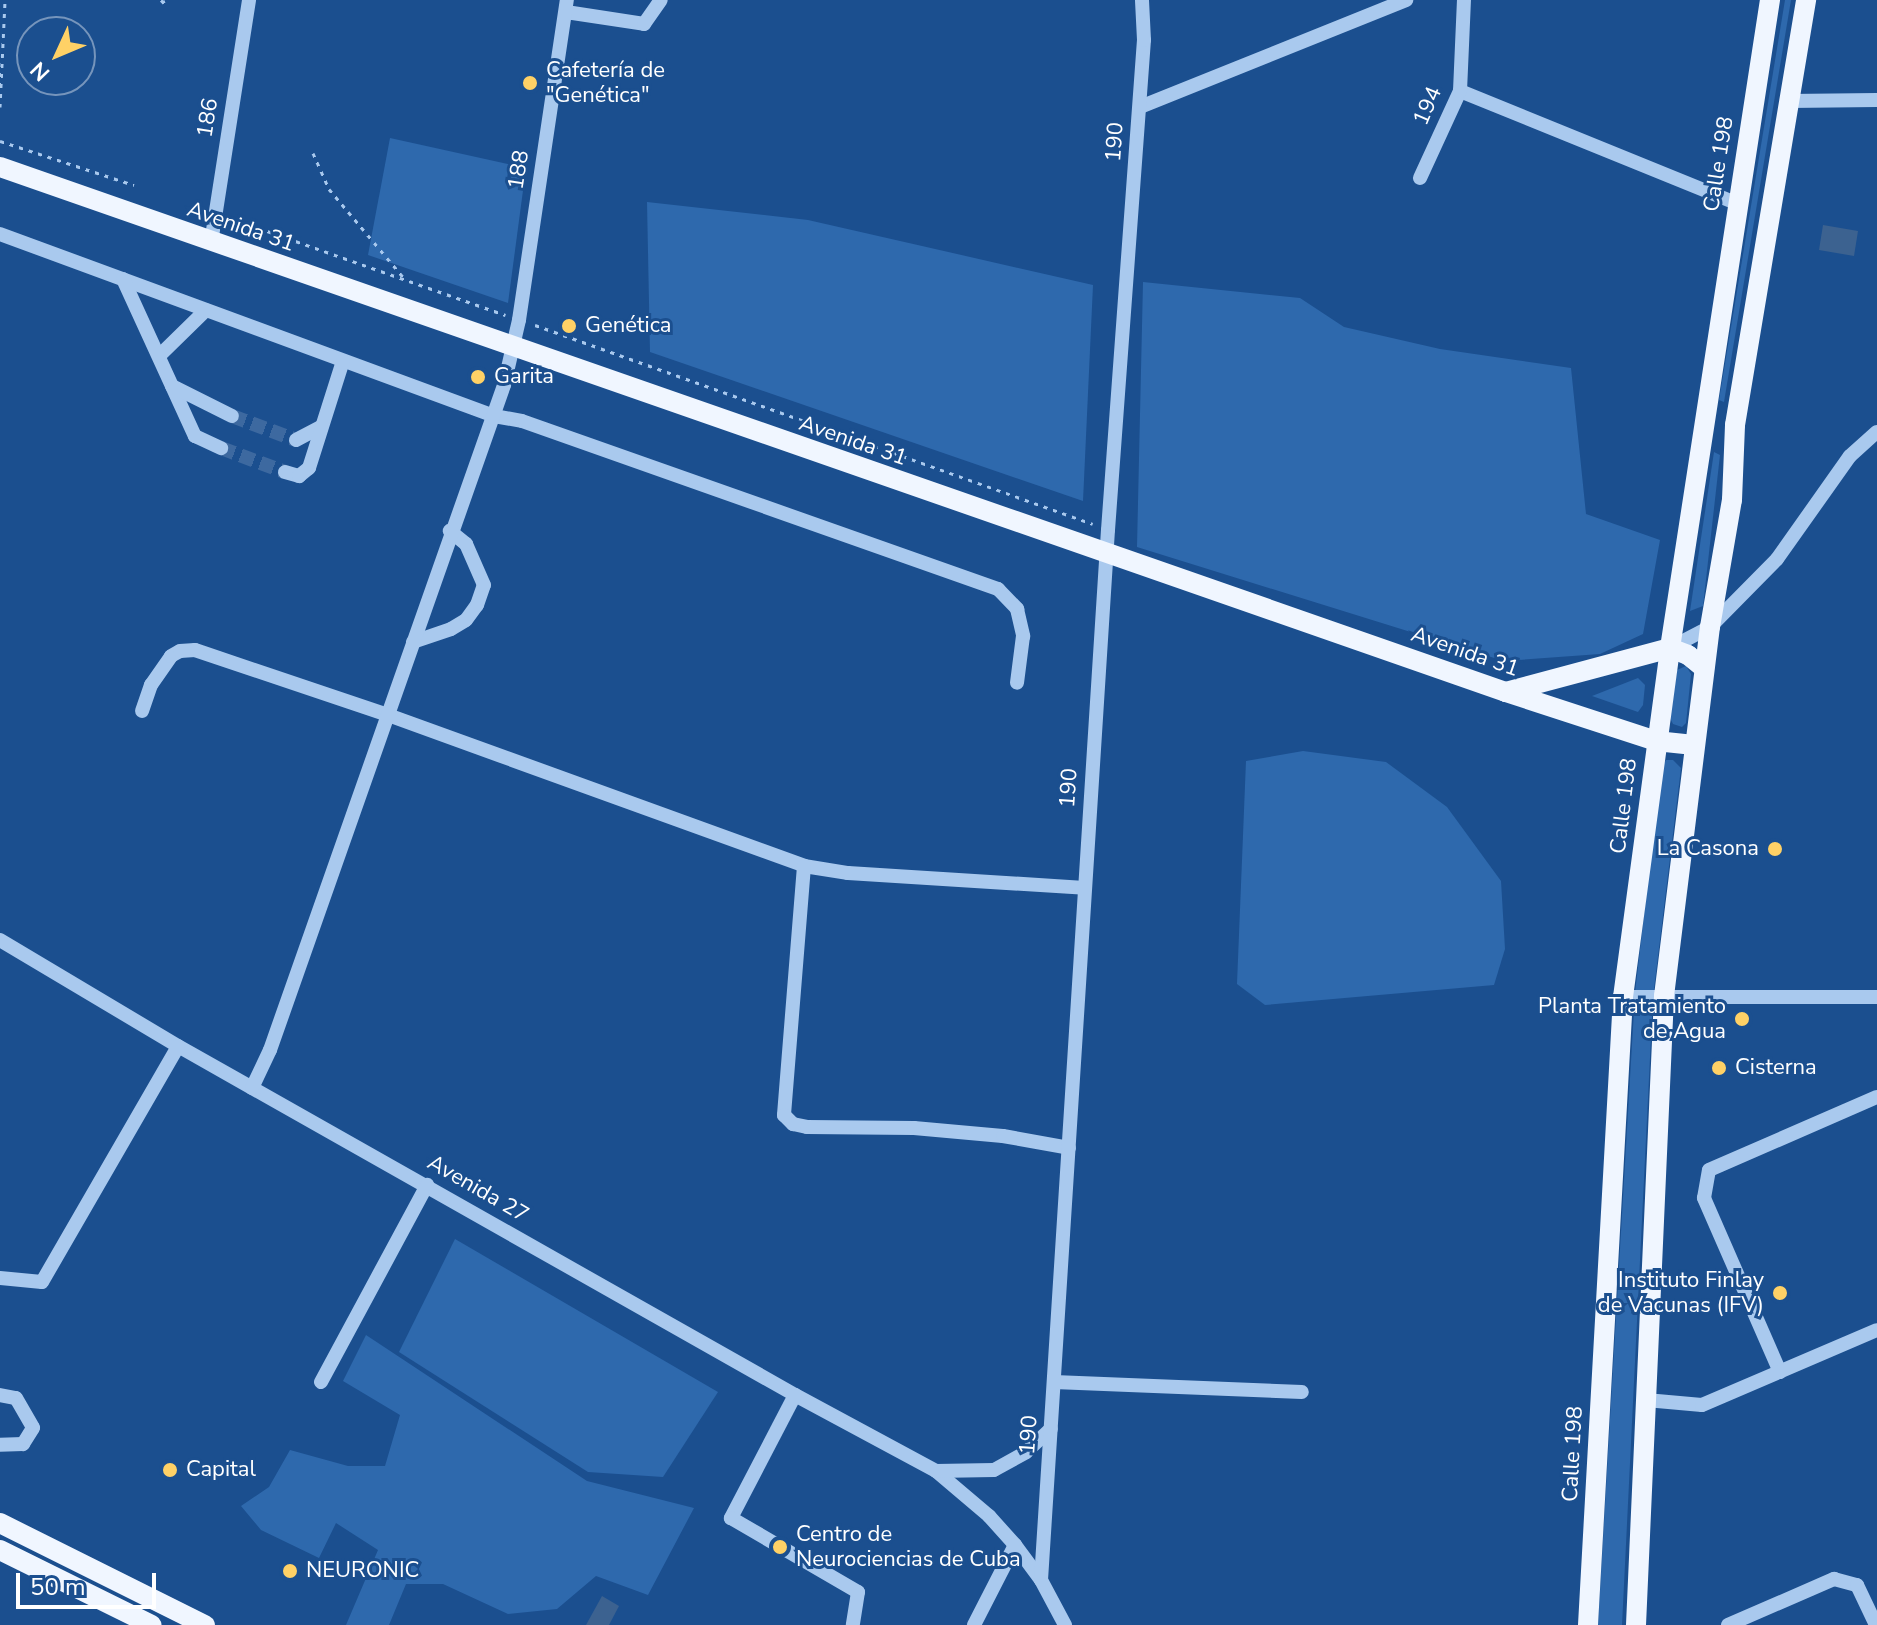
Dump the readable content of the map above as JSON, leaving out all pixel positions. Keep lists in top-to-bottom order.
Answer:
{
  "streets": {
    "main road": ["Calle 198", "Avenida 31"],
    "street": [
      "194",
      "186",
      "190",
      "188",
      "Avenida 27"
    ]
  },
  "crossings": [
    ["186", "Avenida 31"],
    ["190", "Avenida 31"],
    ["190", "Avenida 27"],
    ["Calle 198", "Avenida 31"],
    ["188", "Avenida 31"],
    ["188", "Avenida 27"]
  ],
  "places": [
    "Cafetería de \"Genética\"",
    "Genética",
    "Garita",
    "La Casona",
    "Planta Tratamiento de Agua",
    "Cisterna",
    "Instituto Finlay de Vacunas (IFV)",
    "Capital",
    "Centro de Neurociencias de Cuba",
    "NEURONIC"
  ],
  "scale_bar": "50 m",
  "north": "bottom left"
}
